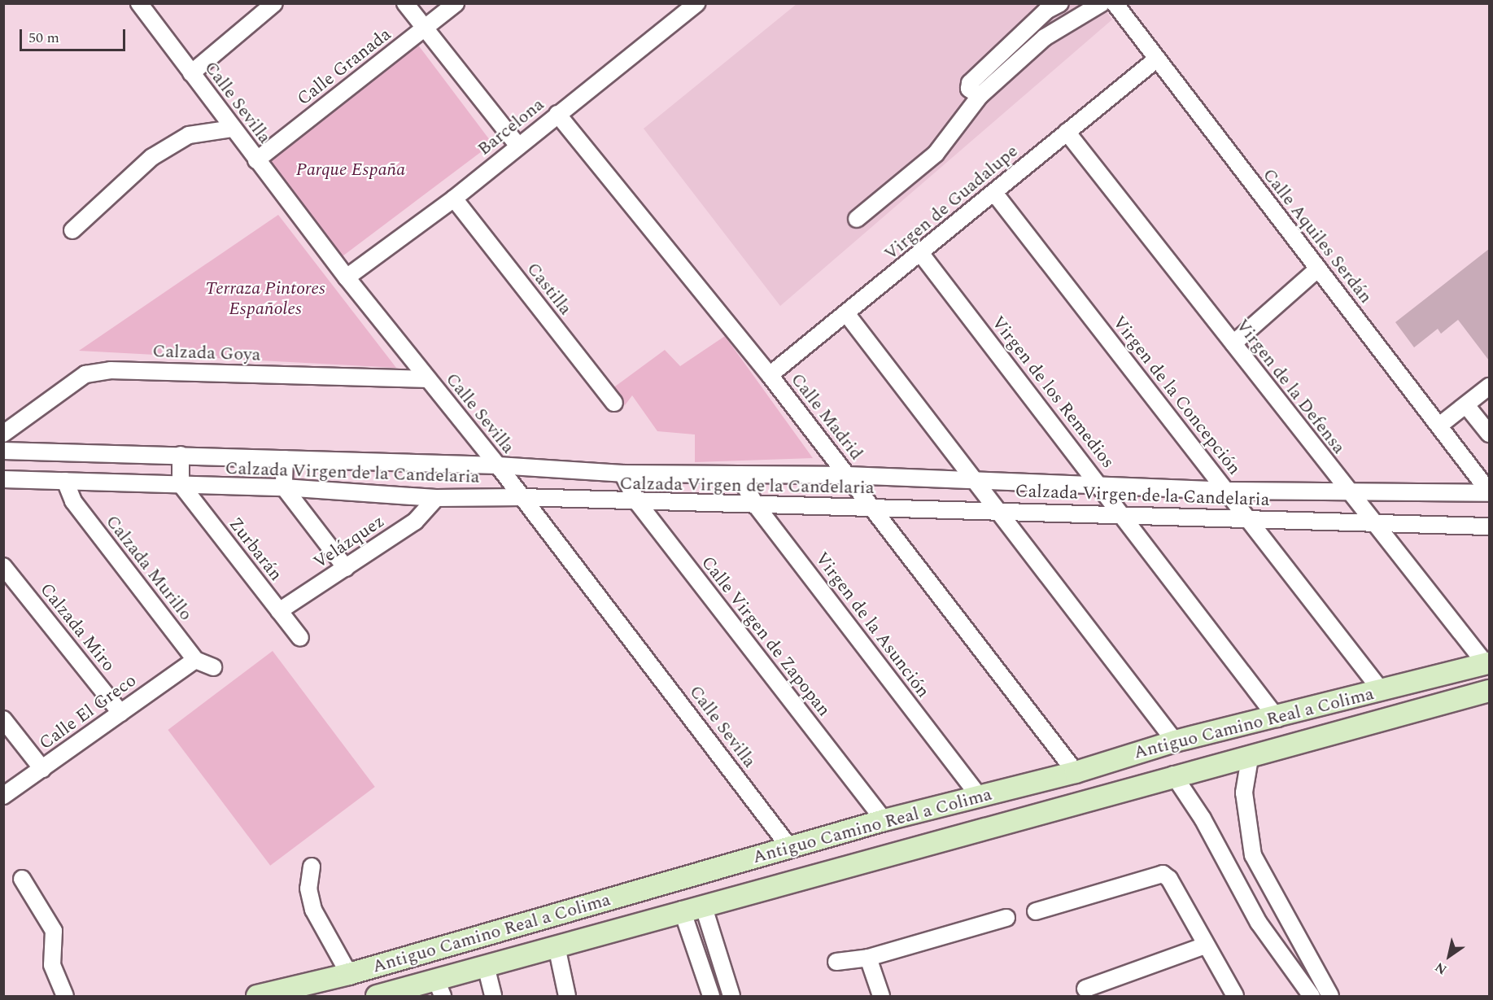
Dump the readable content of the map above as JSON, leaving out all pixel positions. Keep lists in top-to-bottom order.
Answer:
{
  "streets": {
    "main road": ["Antiguo Camino Real a Colima"],
    "street": [
      "Calle Granada",
      "Calle Sevilla",
      "Barcelona",
      "Virgen de Guadalupe",
      "Calle Aquiles Serdán",
      "Castilla",
      "Calzada Goya",
      "Virgen de la Defensa",
      "Virgen de los Remedios",
      "Virgen de la Concepción",
      "Calle Madrid",
      "Calzada Virgen de la Candelaria",
      "Velázquez",
      "Zurbarán",
      "Calzada Murillo",
      "Virgen de la Asunción",
      "Calzada Miro",
      "Calle Virgen de Zapopan",
      "Calle El Greco"
    ]
  },
  "crossings": [
    ["Calle Granada", "Calle Sevilla"],
    ["Calle Sevilla", "Barcelona"],
    ["Calle Sevilla", "Calzada Goya"],
    ["Calle Sevilla", "Calzada Virgen de la Candelaria"],
    ["Calle Sevilla", "Antiguo Camino Real a Colima"],
    ["Barcelona", "Castilla"],
    ["Barcelona", "Calle Madrid"],
    ["Virgen de Guadalupe", "Calle Aquiles Serdán"],
    ["Virgen de Guadalupe", "Virgen de la Defensa"],
    ["Virgen de Guadalupe", "Virgen de los Remedios"],
    ["Virgen de Guadalupe", "Virgen de la Concepción"],
    ["Virgen de Guadalupe", "Calle Madrid"],
    ["Calle Aquiles Serdán", "Calzada Virgen de la Candelaria"],
    ["Virgen de la Defensa", "Calzada Virgen de la Candelaria"],
    ["Virgen de la Defensa", "Antiguo Camino Real a Colima"],
    ["Virgen de los Remedios", "Calzada Virgen de la Candelaria"],
    ["Virgen de los Remedios", "Antiguo Camino Real a Colima"],
    ["Virgen de la Concepción", "Calzada Virgen de la Candelaria"],
    ["Virgen de la Concepción", "Antiguo Camino Real a Colima"],
    ["Calle Madrid", "Calzada Virgen de la Candelaria"],
    ["Calle Madrid", "Antiguo Camino Real a Colima"],
    ["Calzada Virgen de la Candelaria", "Velázquez"],
    ["Calzada Virgen de la Candelaria", "Zurbarán"],
    ["Calzada Virgen de la Candelaria", "Calzada Murillo"],
    ["Calzada Virgen de la Candelaria", "Virgen de la Asunción"],
    ["Calzada Virgen de la Candelaria", "Calle Virgen de Zapopan"],
    ["Velázquez", "Zurbarán"],
    ["Calzada Murillo", "Calle El Greco"],
    ["Virgen de la Asunción", "Antiguo Camino Real a Colima"],
    ["Calzada Miro", "Calle El Greco"],
    ["Calle Virgen de Zapopan", "Antiguo Camino Real a Colima"]
  ],
  "parks": ["Parque España", "Terraza Pintores Españoles"],
  "scale_bar": "50 m",
  "north": "bottom left"
}
